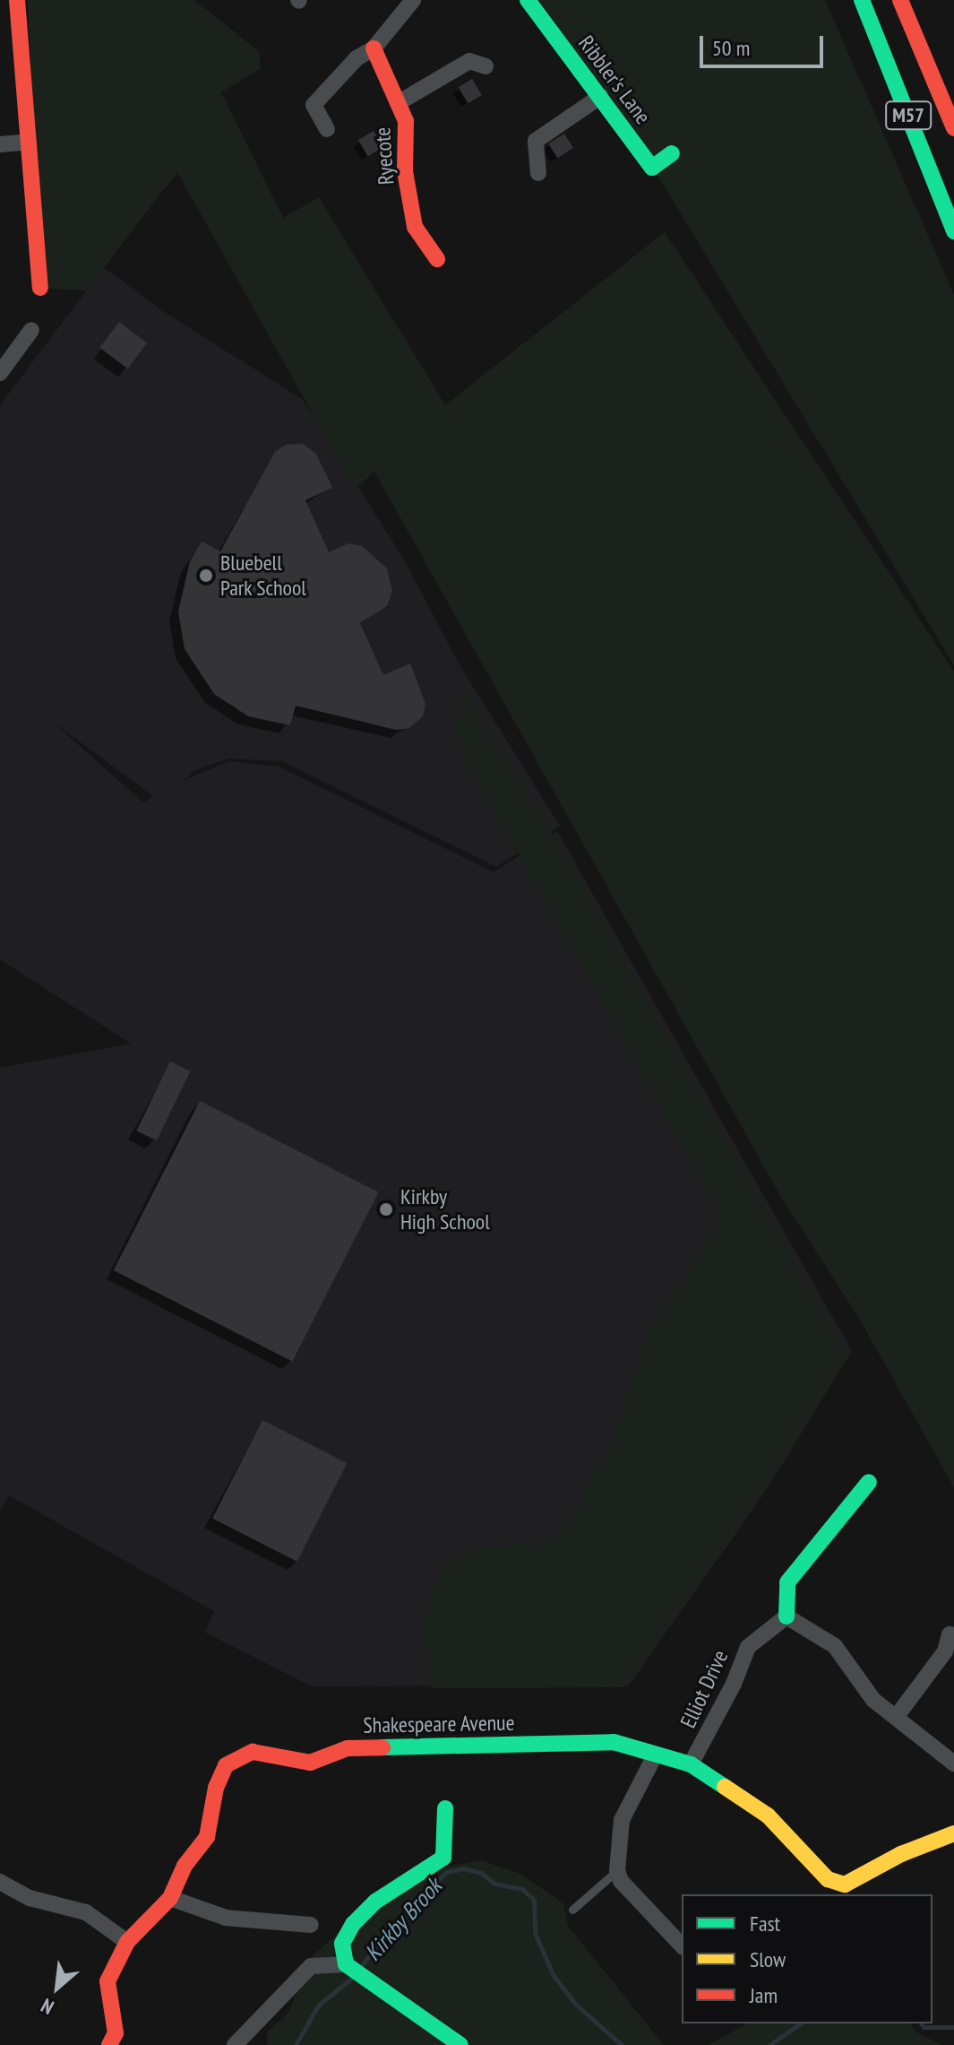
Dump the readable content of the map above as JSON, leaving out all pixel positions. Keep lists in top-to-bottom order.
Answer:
{
  "streets": {
    "main road": [
      "Ribbler's Lane",
      "M57",
      "Ryecote",
      "Shakespeare Avenue"
    ],
    "street": ["Elliot Drive"]
  },
  "crossings": [
    ["Elliot Drive", "Shakespeare Avenue"]
  ],
  "water": ["Kirkby Brook"],
  "places": ["Bluebell Park School", "Kirkby High School"],
  "legend": ["Fast", "Slow", "Jam"],
  "scale_bar": "50 m",
  "north": "bottom left"
}
